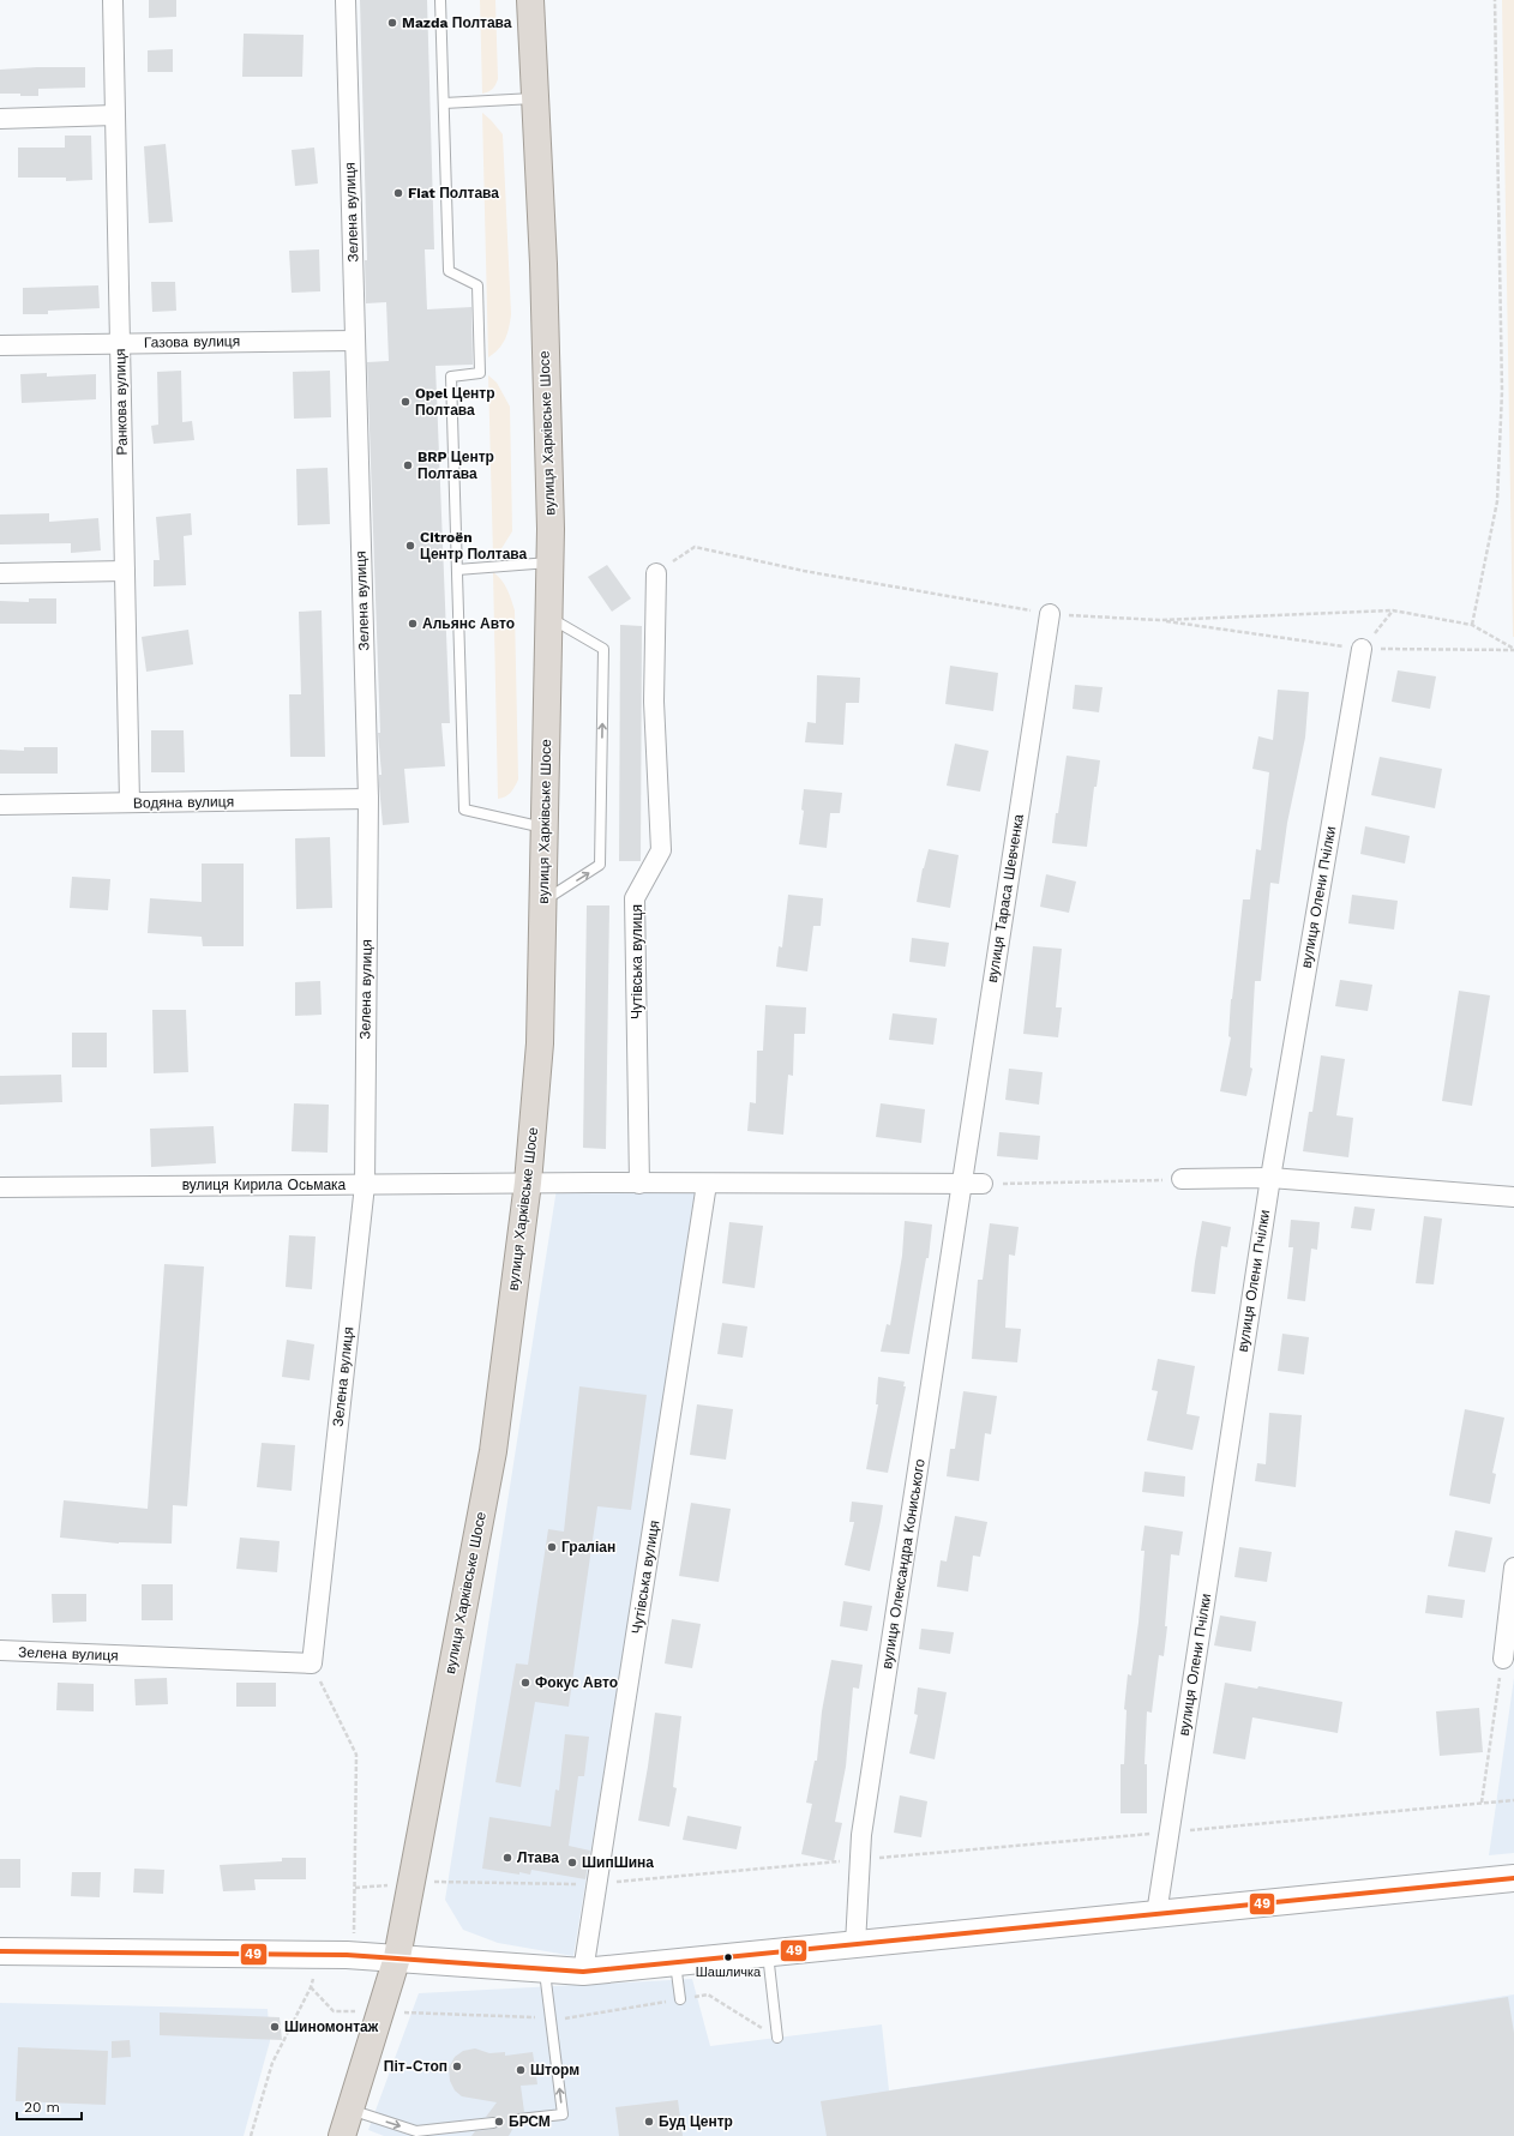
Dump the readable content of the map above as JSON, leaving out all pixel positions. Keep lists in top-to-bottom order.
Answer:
{
  "streets": {
    "highway": ["вулиця Харківське Шосе"],
    "street": [
      "Зелена вулиця",
      "Газова вулиця",
      "Ранкова вулиця",
      "Водяна вулиця",
      "вулиця Олени Пчілки",
      "вулиця Тараса Шевченка",
      "Чутівська вулиця",
      "вулиця Кирила Осьмака",
      "вулиця Олександра Кониського"
    ]
  },
  "crossings": [
    ["Зелена вулиця", "Газова вулиця"],
    ["Зелена вулиця", "Водяна вулиця"],
    ["Зелена вулиця", "вулиця Кирила Осьмака"],
    ["Газова вулиця", "Ранкова вулиця"],
    ["Ранкова вулиця", "Водяна вулиця"],
    ["вулиця Харківське Шосе", "вулиця Кирила Осьмака"],
    ["вулиця Тараса Шевченка", "вулиця Кирила Осьмака"],
    ["вулиця Тараса Шевченка", "вулиця Олександра Кониського"],
    ["Чутівська вулиця", "вулиця Кирила Осьмака"],
    ["вулиця Кирила Осьмака", "вулиця Олександра Кониського"]
  ],
  "places": [
    "Mazda Полтава",
    "Fiat Полтава",
    "Opel Центр Полтава",
    "BRP Центр Полтава",
    "Citroën Центр Полтава",
    "Альянс Авто",
    "Граліан",
    "Фокус Авто",
    "Лтава",
    "ШипШина",
    "Шашличка",
    "Шиномонтаж",
    "Піт-Стоп",
    "Шторм",
    "БРСМ",
    "Буд Центр"
  ],
  "lines": ["transit line 49"],
  "scale_bar": "20 m"
}
